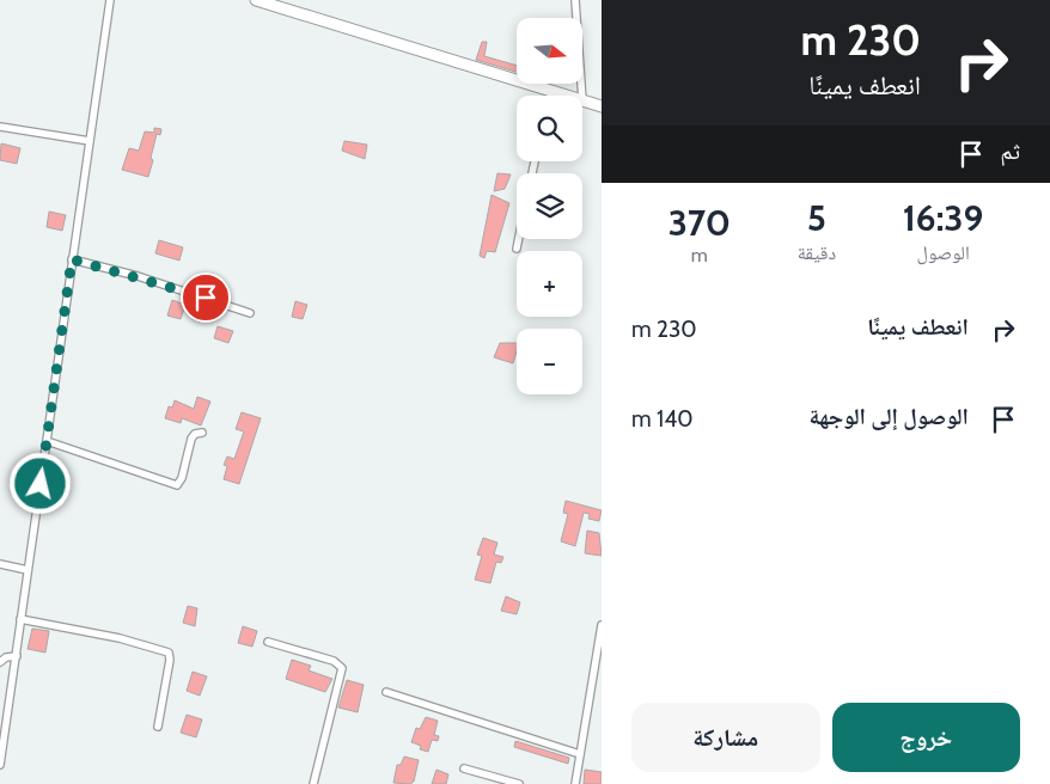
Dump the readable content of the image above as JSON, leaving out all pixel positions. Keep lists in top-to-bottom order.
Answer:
{
  "north": "right",
  "page": {
    "turn": ["230 m", "انعطف يمينًا"],
    "map_buttons": ["+", "−"],
    "then": "ثم",
    "eta": [
      "16:39",
      "الوصول",
      "5",
      "دقيقة",
      "370",
      "m"
    ],
    "list": [
      {
        "name": "انعطف يمينًا",
        "value": "230 m"
      },
      {
        "name": "الوصول إلى الوجهة",
        "value": "140 m"
      }
    ],
    "buttons": ["خروج", "مشاركة"]
  }
}
